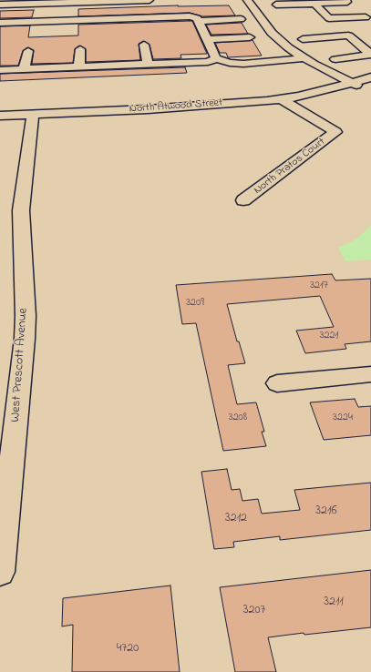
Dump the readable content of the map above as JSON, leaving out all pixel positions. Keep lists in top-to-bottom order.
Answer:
{
  "streets": {
    "street": ["North Atwood Street", "North Pratos Court", "West Prescott Avenue"]
  },
  "crossings": [
    ["North Atwood Street", "North Pratos Court"],
    ["North Atwood Street", "West Prescott Avenue"]
  ],
  "house_numbers": [
    "3217",
    "3209",
    "3221",
    "3208",
    "3224",
    "3216",
    "3212",
    "3211",
    "3207",
    "4720"
  ]
}
